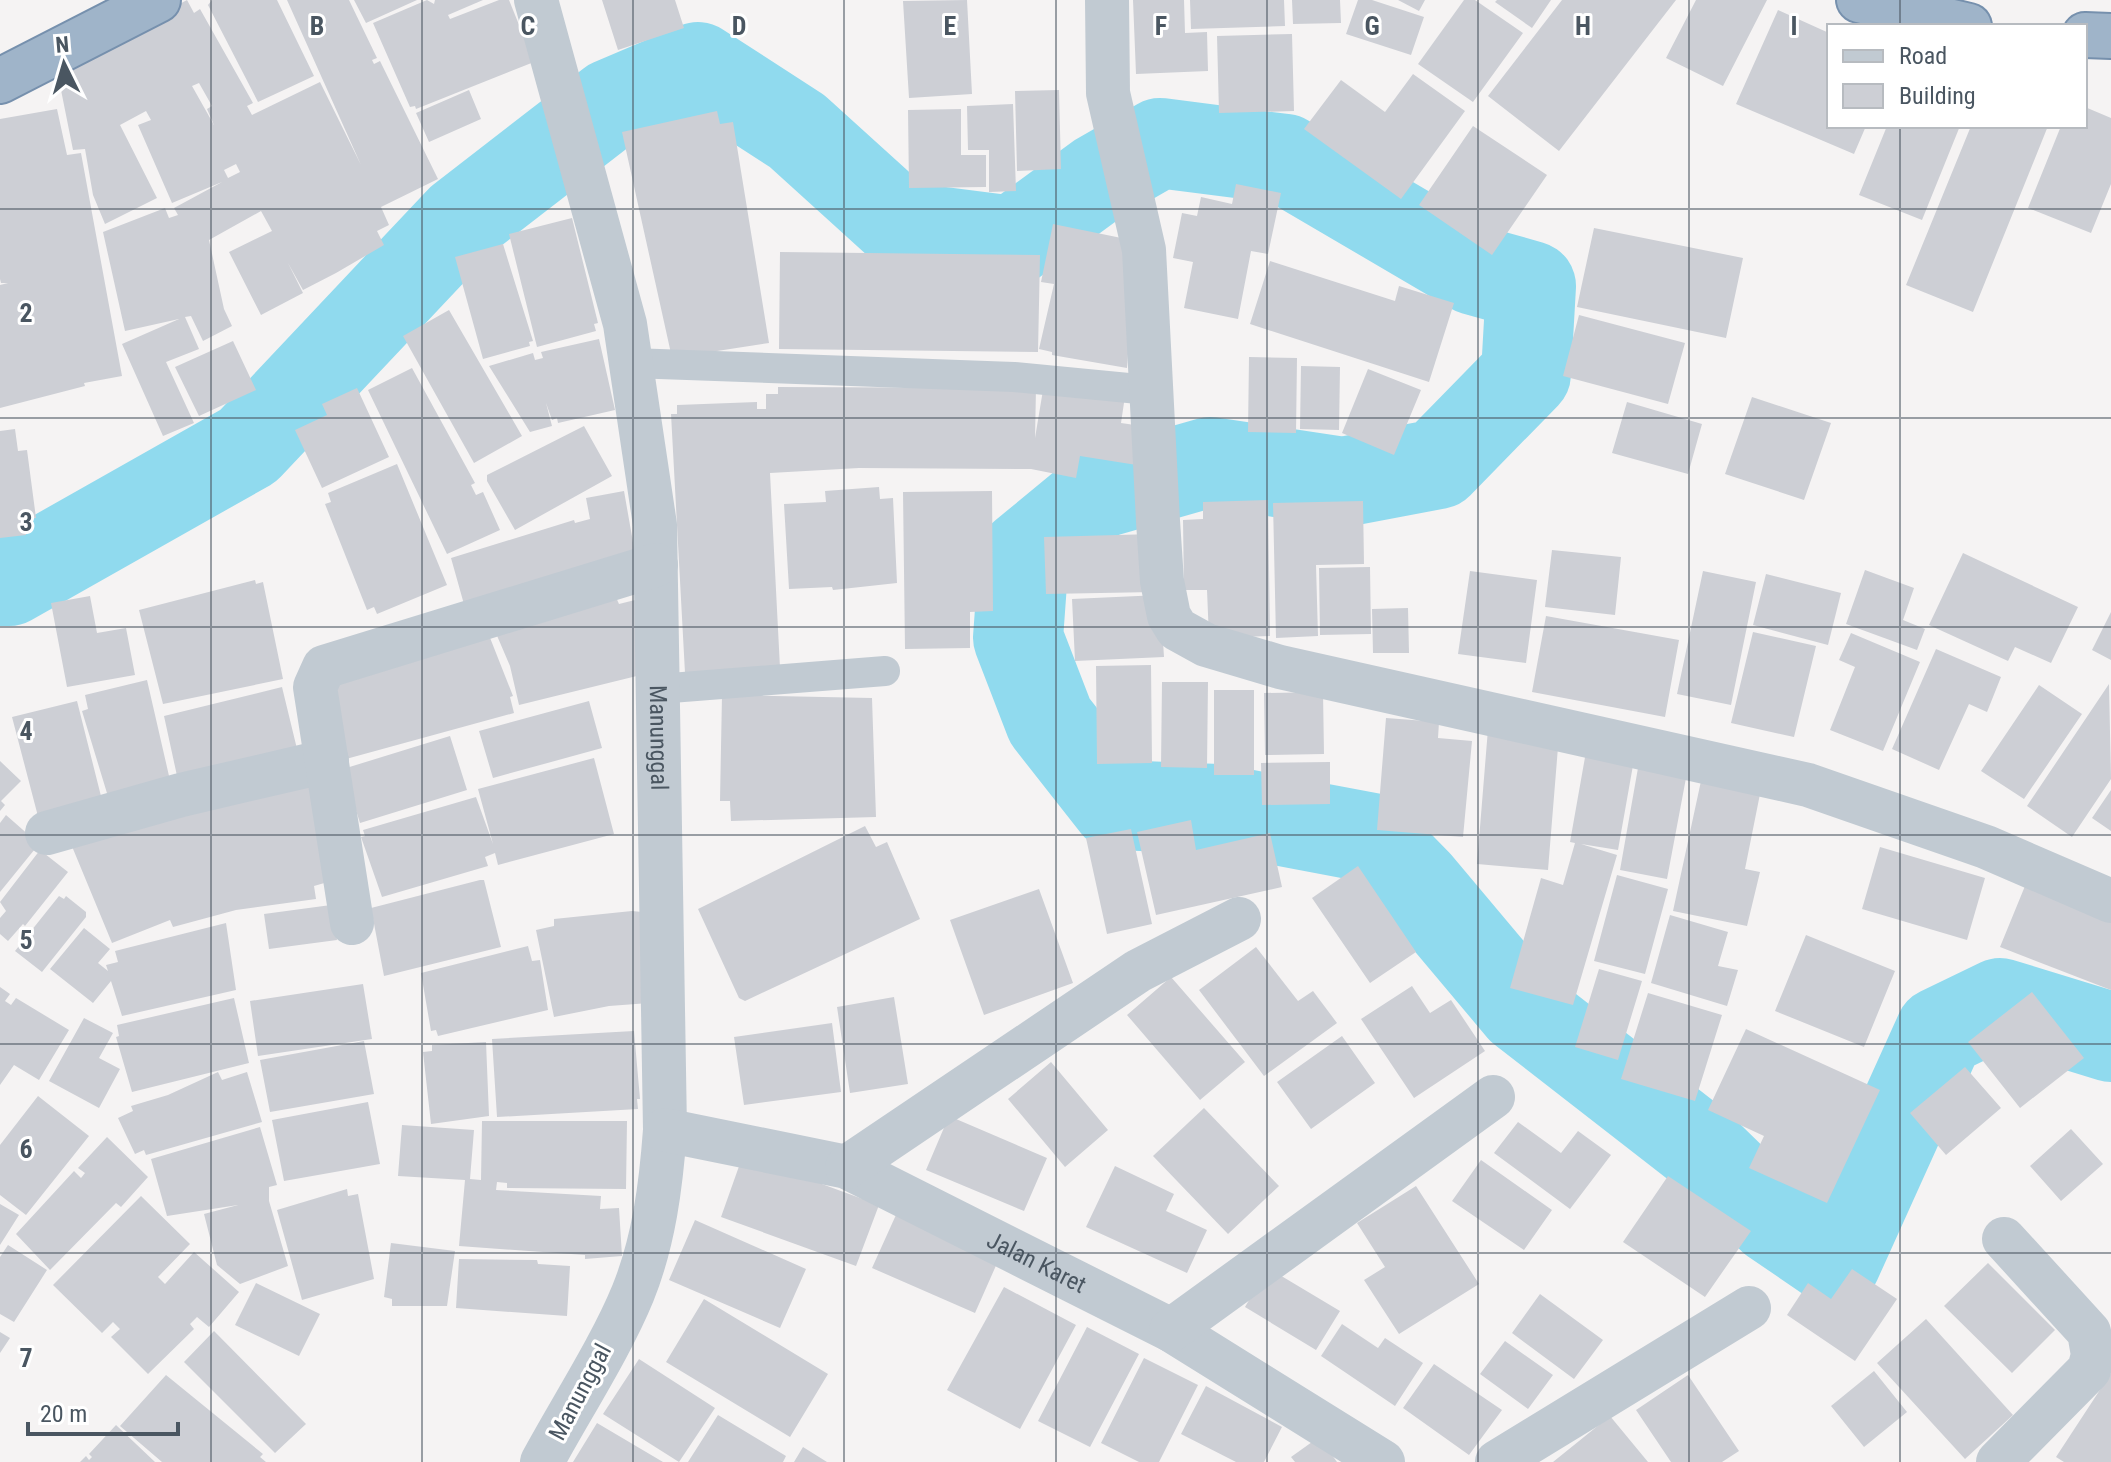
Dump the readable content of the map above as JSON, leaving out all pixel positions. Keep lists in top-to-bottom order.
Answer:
{
  "streets": {
    "street": ["Manunggal", "Jalan Karet"]
  },
  "crossings": [
    ["Manunggal", "Jalan Karet"]
  ],
  "legend": ["Road", "Building"],
  "scale_bar": "20 m",
  "north": "top",
  "grid": {
    "columns": [
      "B",
      "C",
      "D",
      "E",
      "F",
      "G",
      "H",
      "I"
    ],
    "rows": [
      "2",
      "3",
      "4",
      "5",
      "6",
      "7"
    ]
  }
}
